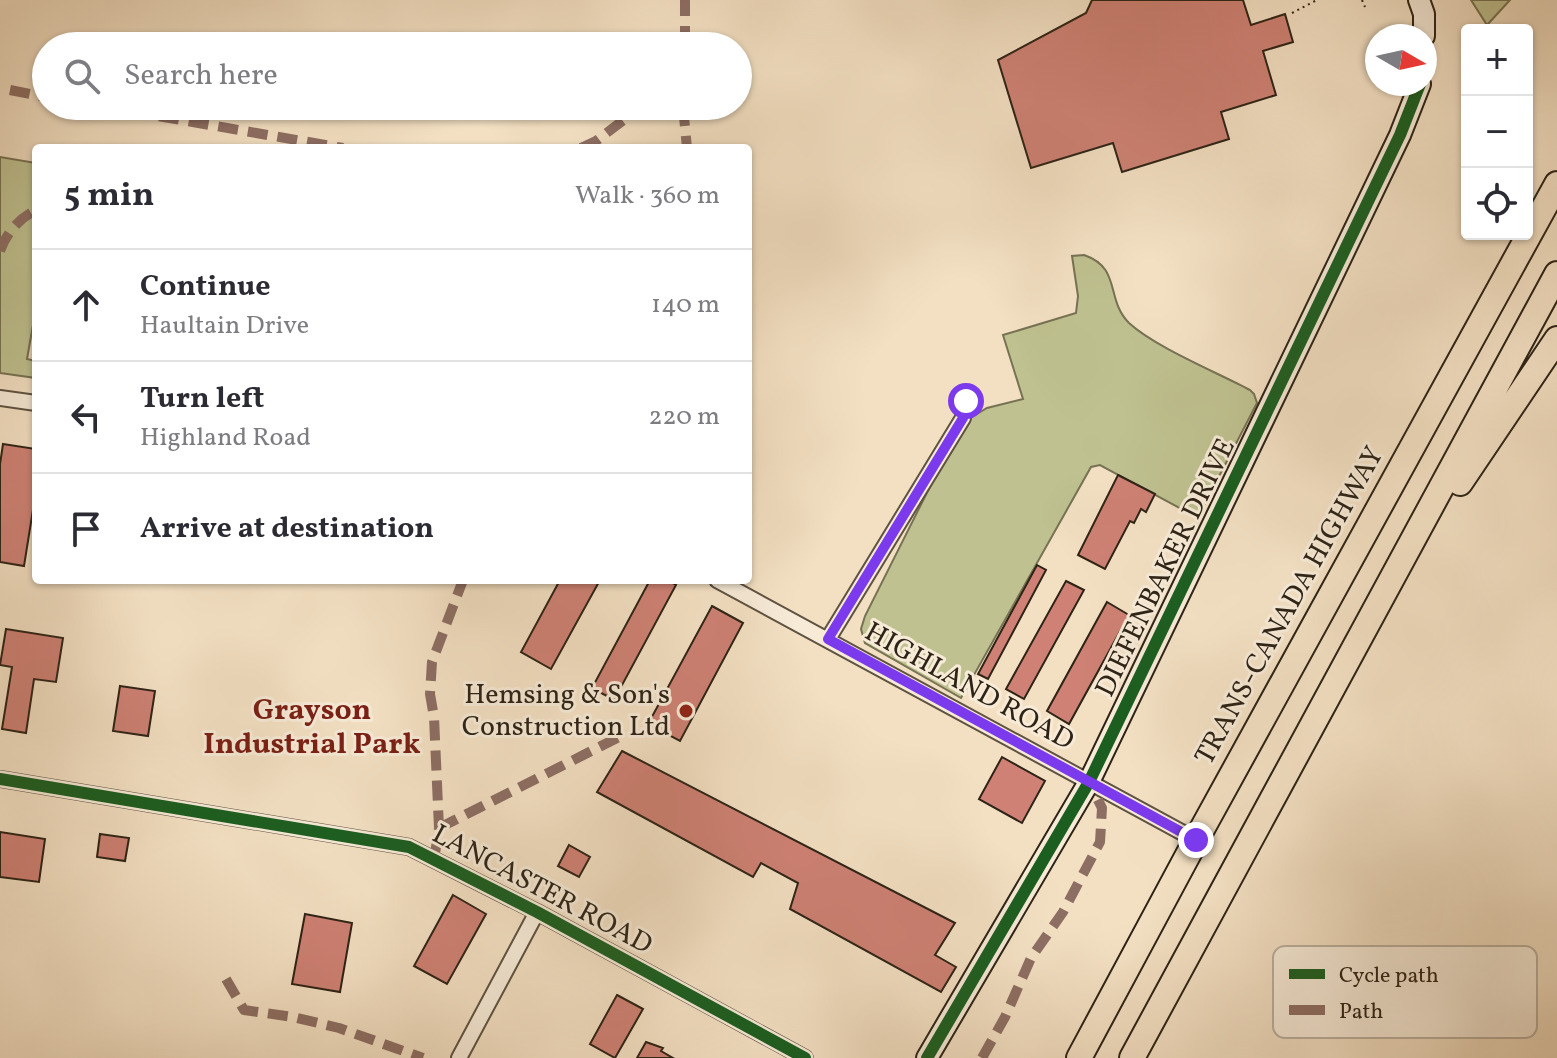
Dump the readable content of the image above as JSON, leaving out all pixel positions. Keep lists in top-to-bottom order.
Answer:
{
  "streets": {
    "highway": ["TRANS-CANADA HIGHWAY"],
    "street": ["DIEFENBAKER DRIVE", "HIGHLAND ROAD", "LANCASTER ROAD"]
  },
  "crossings": [
    ["DIEFENBAKER DRIVE", "HIGHLAND ROAD"],
    ["TRANS-CANADA HIGHWAY", "HIGHLAND ROAD"]
  ],
  "districts": ["Grayson Industrial Park"],
  "places": ["Hemsing & Son's Construction Ltd"],
  "legend": ["Cycle path", "Path"],
  "north": "right",
  "page": {
    "map_buttons": ["+", "−"],
    "search": "Search here",
    "heading": ["5 min", "Walk · 360 m"],
    "list": [
      ["Continue", "Haultain Drive", "140 m"],
      ["Turn left", "Highland Road", "220 m"],
      "Arrive at destination"
    ]
  }
}
